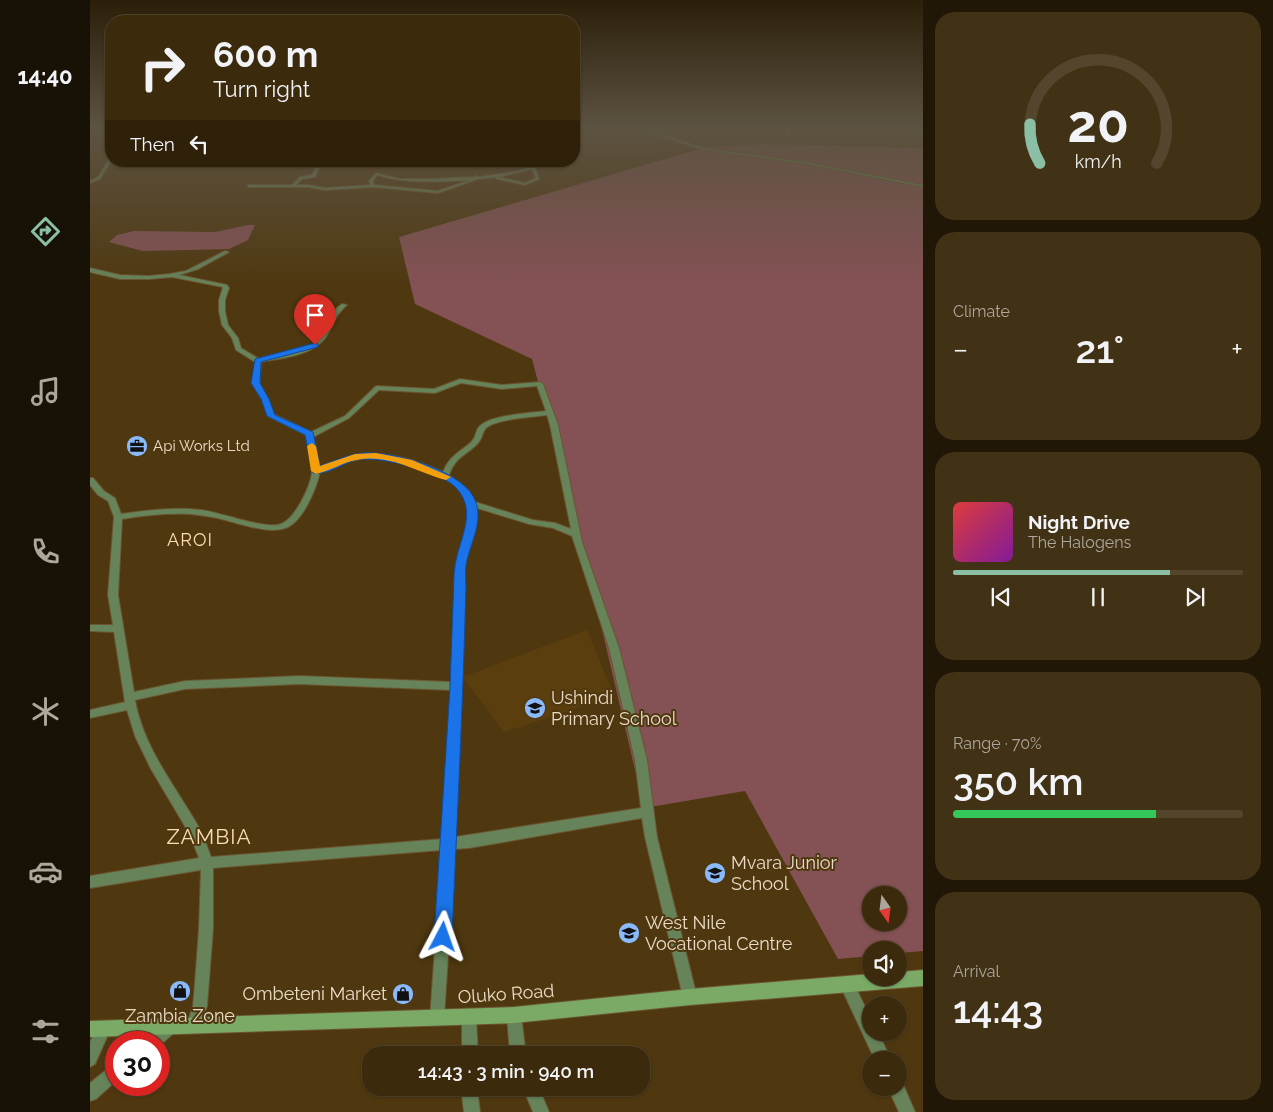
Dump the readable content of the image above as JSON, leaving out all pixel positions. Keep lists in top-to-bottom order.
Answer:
{
  "streets": {
    "main road": ["Oluko Road"]
  },
  "districts": ["AROI", "ZAMBIA"],
  "places": {
    "office": ["Api Works Ltd"],
    "school or university": ["Ushindi Primary School", "Mvara Junior School", "West Nile Vocational Centre"],
    "shop": ["Zambia Zone", "Ombeteni Market"]
  },
  "north": "bottom",
  "page": {
    "tabs": "14:40",
    "turn": ["600 m", "Turn right"],
    "then": "Then",
    "tile": [
      "Climate",
      ["Range · 70%", "350 km"],
      ["Arrival", "14:43"]
    ],
    "heat": ["−", "21°", "+"],
    "song": ["Night Drive", "The Halogens"],
    "map_buttons": ["+", "−"],
    "limit": "30",
    "trip": "14:43 · 3 min · 940 m",
    "gauge": ["20", "km/h"]
  }
}
